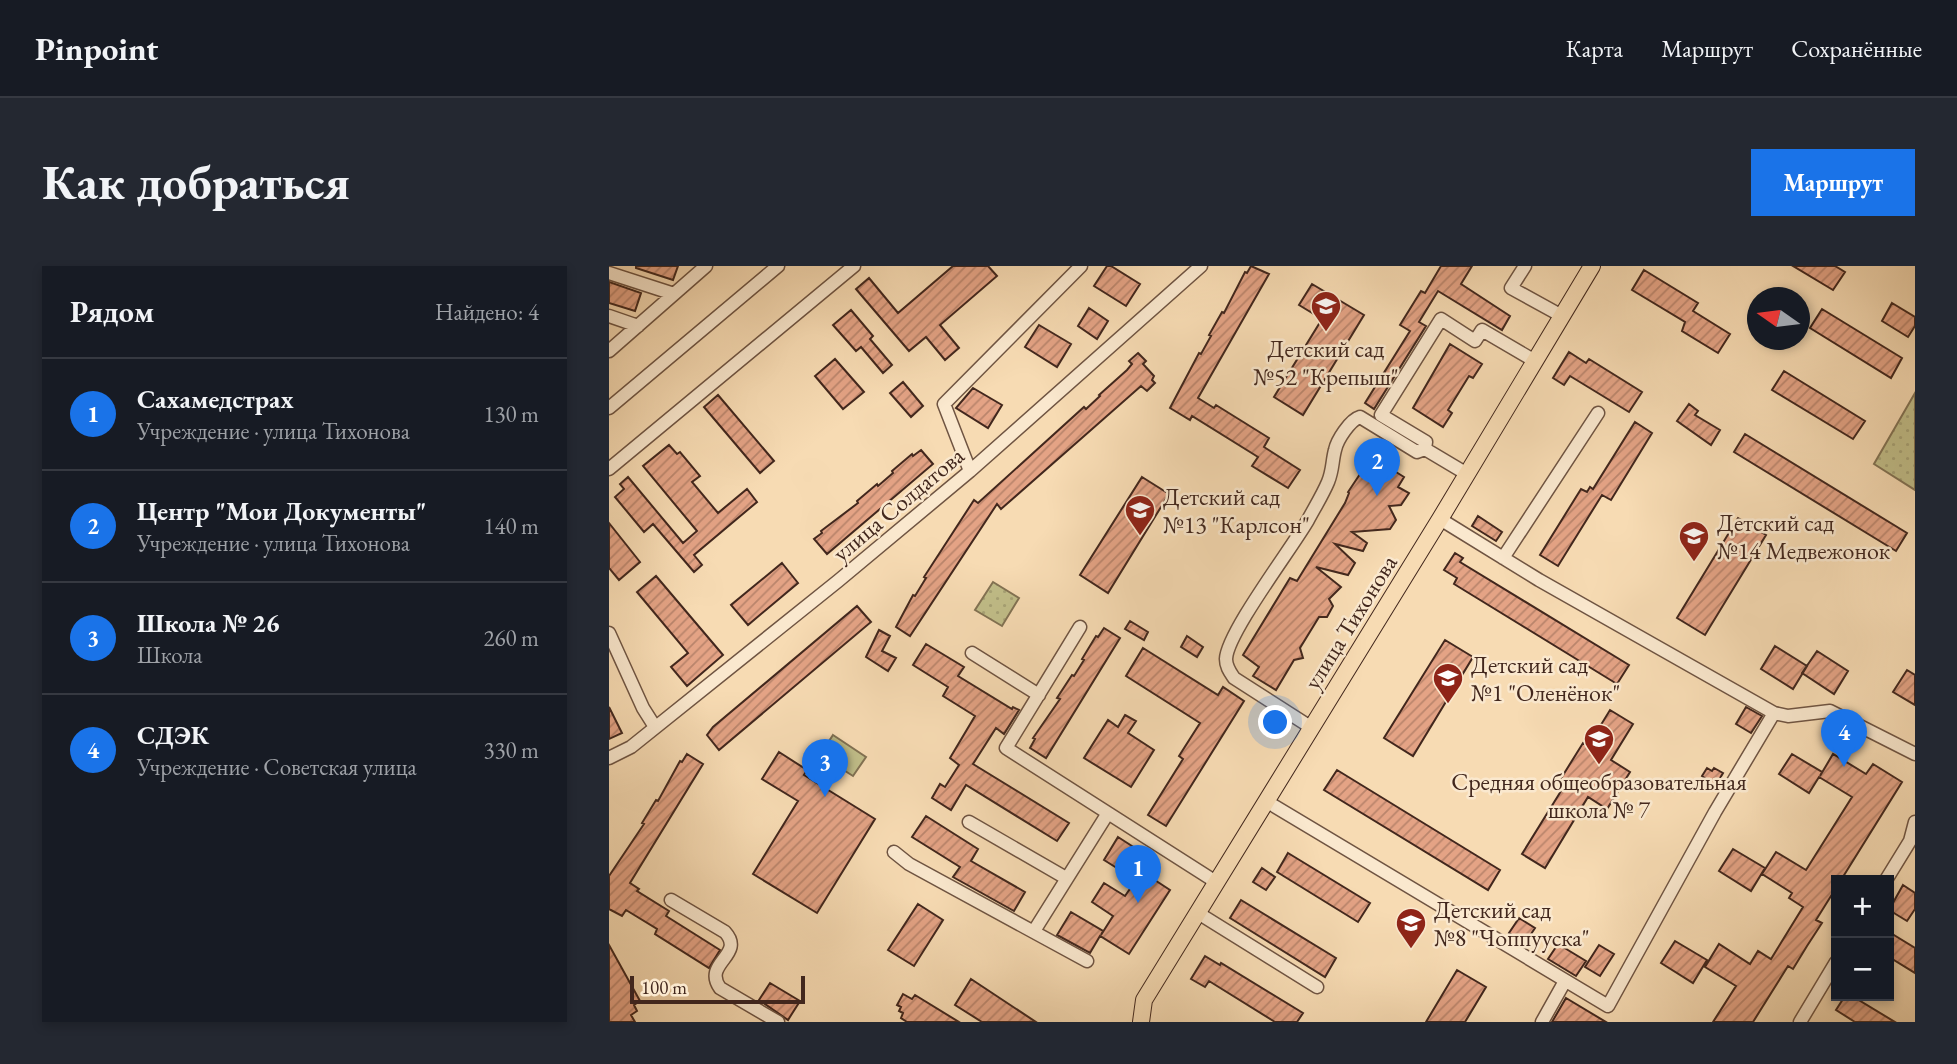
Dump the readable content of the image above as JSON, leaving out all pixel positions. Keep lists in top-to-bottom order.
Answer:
{
  "streets": {
    "main road": ["улица Тихонова"],
    "street": ["улица Солдатова"]
  },
  "places": {
    "school or university": [
      "Детский сад №52 \"Крепыш\"",
      "Детский сад №13 \"Карлсон\"",
      "Детский сад №14 Медвежонок",
      "Детский сад №1 \"Оленёнок\"",
      "Cредняя общеобразовательная школа № 7",
      "Детский сад №8 \"Чоппууска\""
    ]
  },
  "scale_bar": "100 m",
  "north": "left",
  "page": {
    "header": "Pinpoint",
    "nav": ["Карта", "Маршрут", "Сохранённые"],
    "buttons": "Маршрут",
    "title": "Как добраться",
    "heading": ["Рядом", "Найдено: 4"],
    "list": [
      {
        "mark": "1",
        "name": "Сахамедстрах",
        "note": "Учреждение · улица Тихонова",
        "value": "130 m"
      },
      {
        "mark": "2",
        "name": "Центр \"Мои Документы\"",
        "note": "Учреждение · улица Тихонова",
        "value": "140 m"
      },
      {
        "mark": "3",
        "name": "Школа № 26",
        "note": "Школа",
        "value": "260 m"
      },
      {
        "mark": "4",
        "name": "СДЭК",
        "note": "Учреждение · Советская улица",
        "value": "330 m"
      }
    ],
    "pins": [
      "2",
      "4",
      "3",
      "1"
    ],
    "map_buttons": ["+", "−"],
    "scale": "100 m"
  }
}
